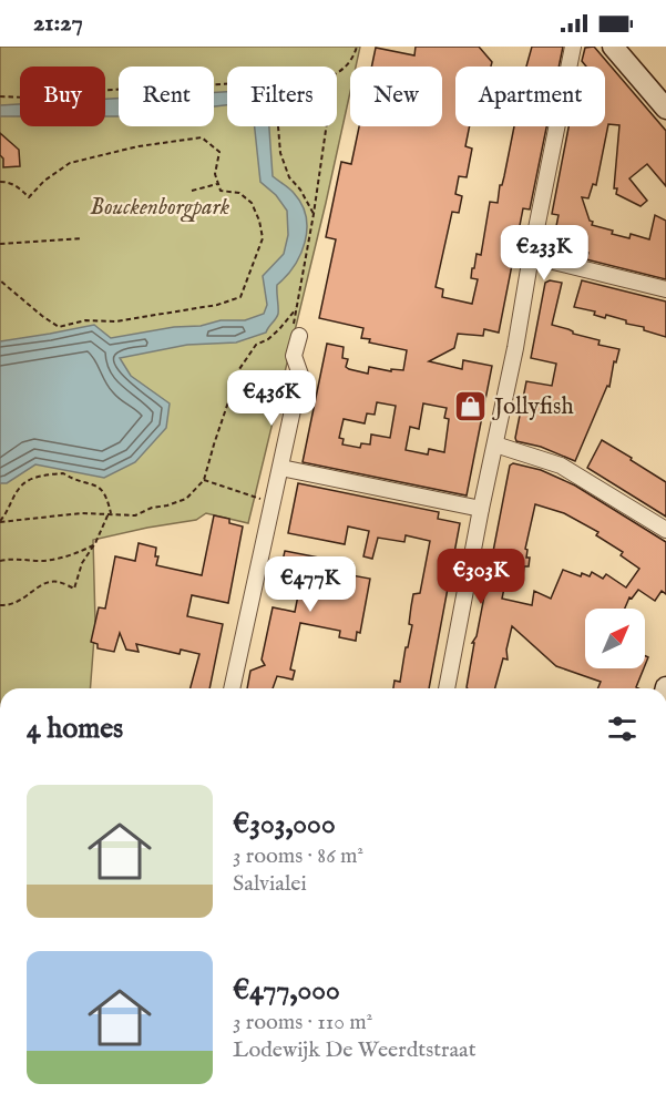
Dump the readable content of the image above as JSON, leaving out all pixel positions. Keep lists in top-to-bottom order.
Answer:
{
  "parks": ["Bouckenborgpark"],
  "places": {
    "shop": ["Jollyfish"]
  },
  "north": "top right",
  "page": {
    "status": "21:27",
    "chip": [
      "Buy",
      "Rent",
      "Filters",
      "New",
      "Apartment"
    ],
    "price": [
      "€233K",
      "€436K",
      "€303K",
      "€477K"
    ],
    "heading": "4 homes",
    "list": [
      {
        "name": "€303,000",
        "note": "3 rooms · 86 m² · Salvialei"
      },
      {
        "name": "€477,000",
        "note": "3 rooms · 110 m² · Lodewijk De Weerdtstraat"
      }
    ]
  }
}
